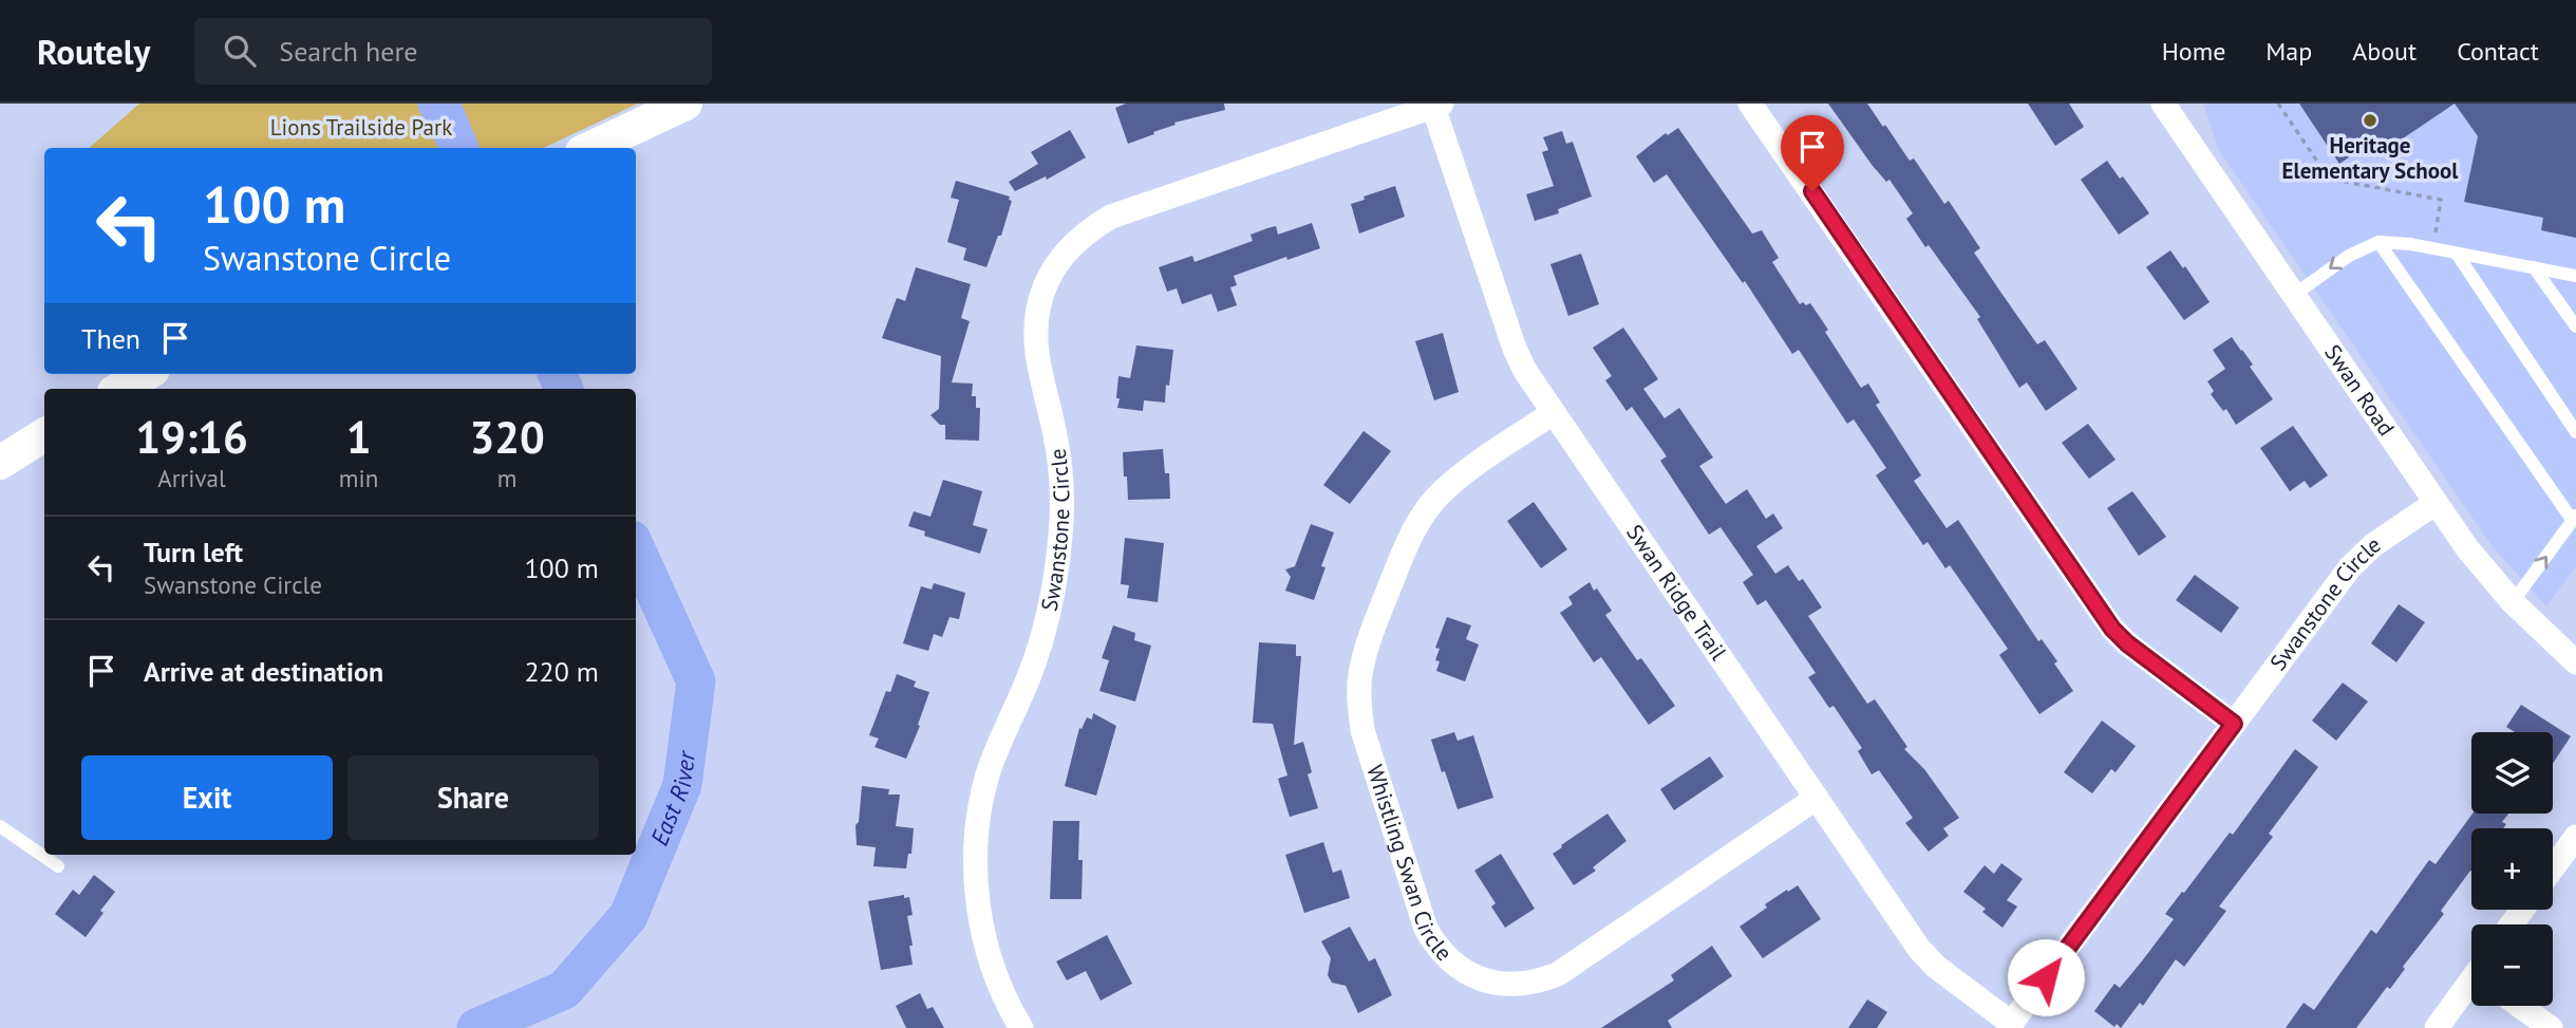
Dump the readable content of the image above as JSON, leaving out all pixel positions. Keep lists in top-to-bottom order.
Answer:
{
  "streets": {
    "street": [
      "Swan Road",
      "Swanstone Circle",
      "Swan Ridge Trail",
      "Whistling Swan Circle"
    ]
  },
  "crossings": [
    ["Swan Road", "Swanstone Circle"],
    ["Swanstone Circle", "Swan Ridge Trail"],
    ["Swan Ridge Trail", "Whistling Swan Circle"]
  ],
  "water": ["East River"],
  "parks": ["Lions Trailside Park"],
  "places": ["Heritage Elementary School"],
  "page": {
    "header": "Routely",
    "search": "Search here",
    "nav": [
      "Home",
      "Map",
      "About",
      "Contact"
    ],
    "turn": ["100 m", "Swanstone Circle"],
    "then": "Then",
    "eta": [
      "19:16",
      "Arrival",
      "1",
      "min",
      "320",
      "m"
    ],
    "list": [
      {
        "name": "Turn left",
        "note": "Swanstone Circle",
        "value": "100 m"
      },
      {
        "name": "Arrive at destination",
        "value": "220 m"
      }
    ],
    "map_buttons": ["+", "−"],
    "buttons": ["Exit", "Share"]
  }
}
